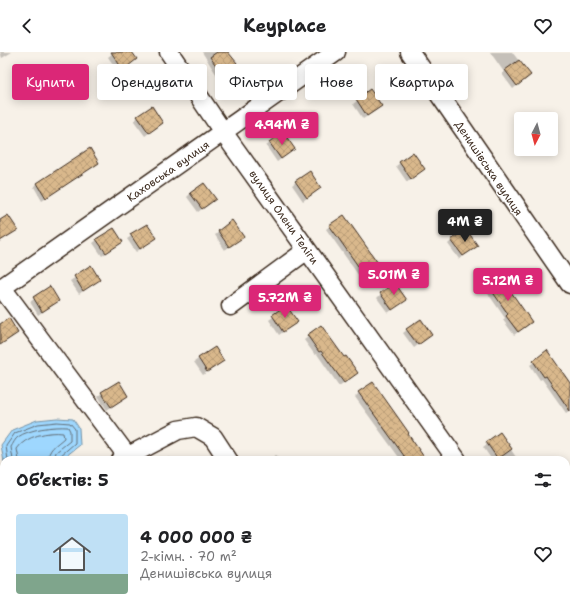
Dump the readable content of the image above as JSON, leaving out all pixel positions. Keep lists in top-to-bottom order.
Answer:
{
  "streets": {
    "street": ["Денишівська вулиця", "Каховська вулиця", "вулиця Олени Теліги"]
  },
  "crossings": [
    ["Каховська вулиця", "вулиця Олени Теліги"]
  ],
  "north": "bottom",
  "page": {
    "header": "Keyplace",
    "chip": [
      "Купити",
      "Орендувати",
      "Фільтри",
      "Нове",
      "Квартира"
    ],
    "price": [
      "4.94M ₴",
      "4M ₴",
      "5.01M ₴",
      "5.12M ₴",
      "5.72M ₴"
    ],
    "heading": "Об’єктів: 5",
    "list": [
      {
        "name": "4 000 000 ₴",
        "note": "2-кімн. · 70 m² · Денишівська вулиця"
      }
    ]
  }
}
